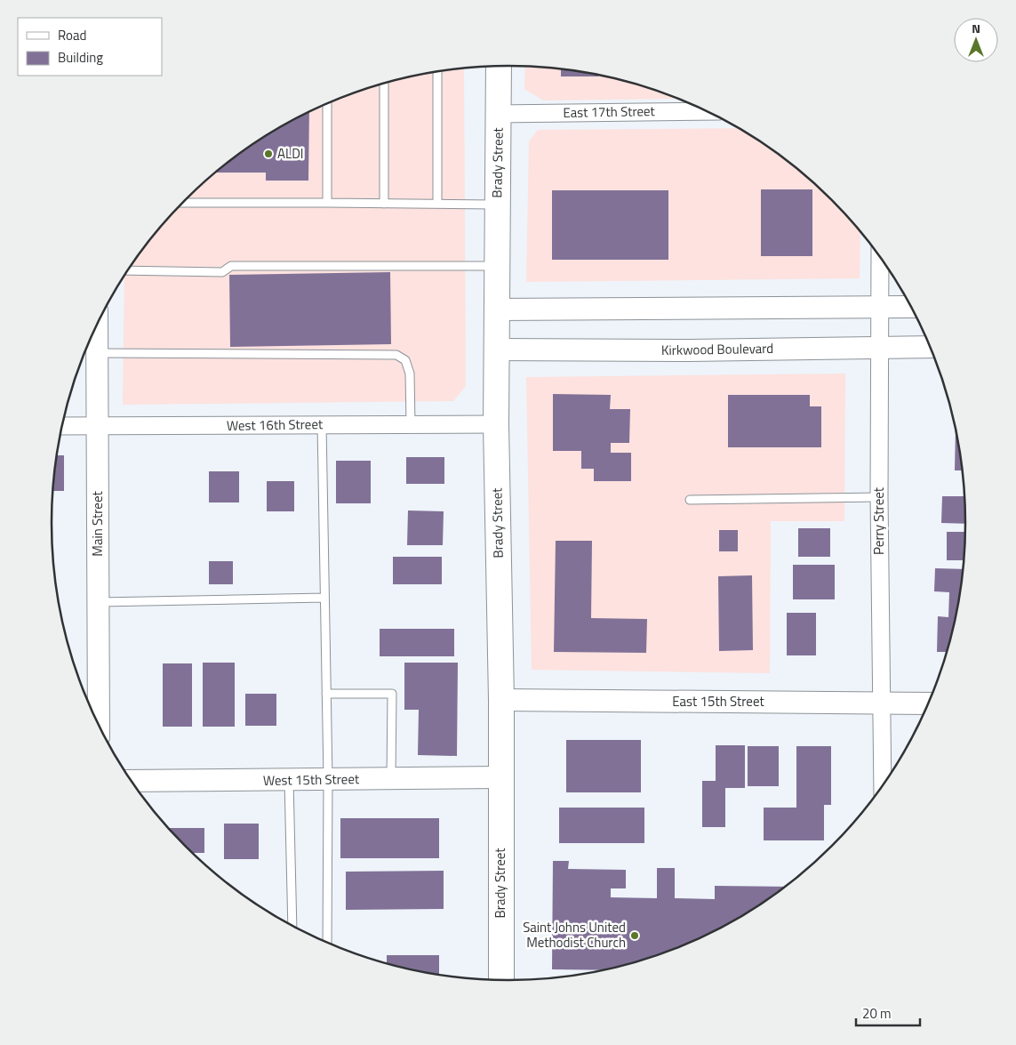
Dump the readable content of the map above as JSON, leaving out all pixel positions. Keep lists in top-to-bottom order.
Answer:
{
  "streets": {
    "highway": ["Brady Street"],
    "street": [
      "East 17th Street",
      "Kirkwood Boulevard",
      "West 16th Street",
      "Perry Street",
      "Main Street",
      "East 15th Street",
      "West 15th Street"
    ]
  },
  "crossings": [
    ["East 17th Street", "Brady Street"],
    ["Brady Street", "Kirkwood Boulevard"],
    ["Brady Street", "West 16th Street"],
    ["Brady Street", "East 15th Street"],
    ["Brady Street", "West 15th Street"],
    ["Kirkwood Boulevard", "Perry Street"],
    ["West 16th Street", "Main Street"],
    ["Perry Street", "East 15th Street"]
  ],
  "places": ["ALDI", "Saint Johns United Methodist Church"],
  "legend": ["Road", "Building"],
  "scale_bar": "20 m",
  "north": "top"
}
